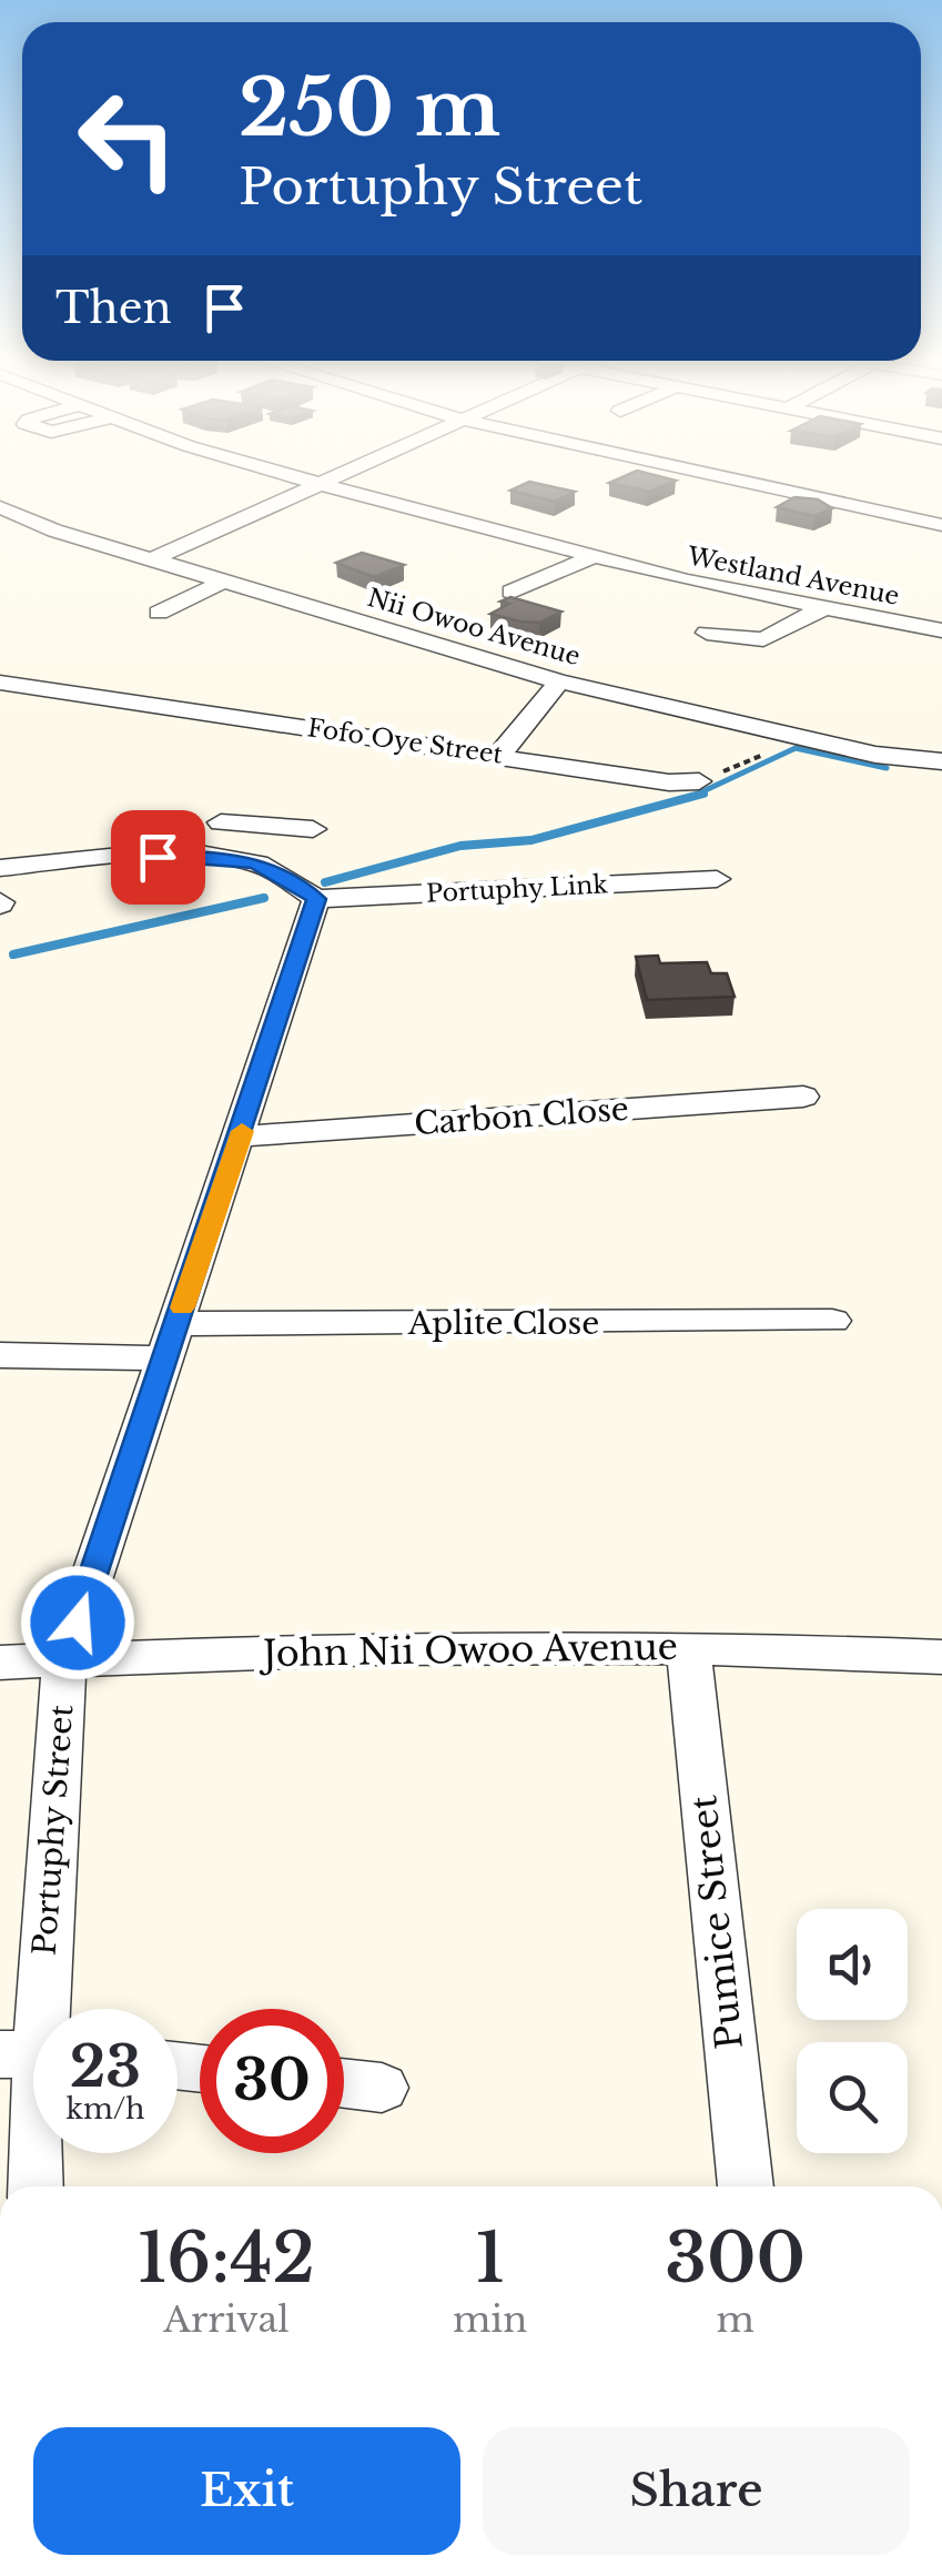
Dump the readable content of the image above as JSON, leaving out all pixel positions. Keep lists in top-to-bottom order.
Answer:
{
  "streets": {
    "street": [
      "Westland Avenue",
      "Nii Owoo Avenue",
      "Fofo Oye Street",
      "Portuphy Link",
      "Carbon Close",
      "Aplite Close",
      "John Nii Owoo Avenue",
      "Portuphy Street",
      "Pumice Street"
    ]
  },
  "crossings": [
    ["Portuphy Link", "Portuphy Street"],
    ["Carbon Close", "Portuphy Street"],
    ["Aplite Close", "Portuphy Street"],
    ["John Nii Owoo Avenue", "Portuphy Street"],
    ["John Nii Owoo Avenue", "Pumice Street"]
  ],
  "page": {
    "turn": ["250 m", "Portuphy Street"],
    "then": "Then",
    "speed": "23 km/h",
    "limit": "30",
    "eta": [
      "16:42",
      "Arrival",
      "1",
      "min",
      "300",
      "m"
    ],
    "buttons": ["Exit", "Share"]
  }
}
